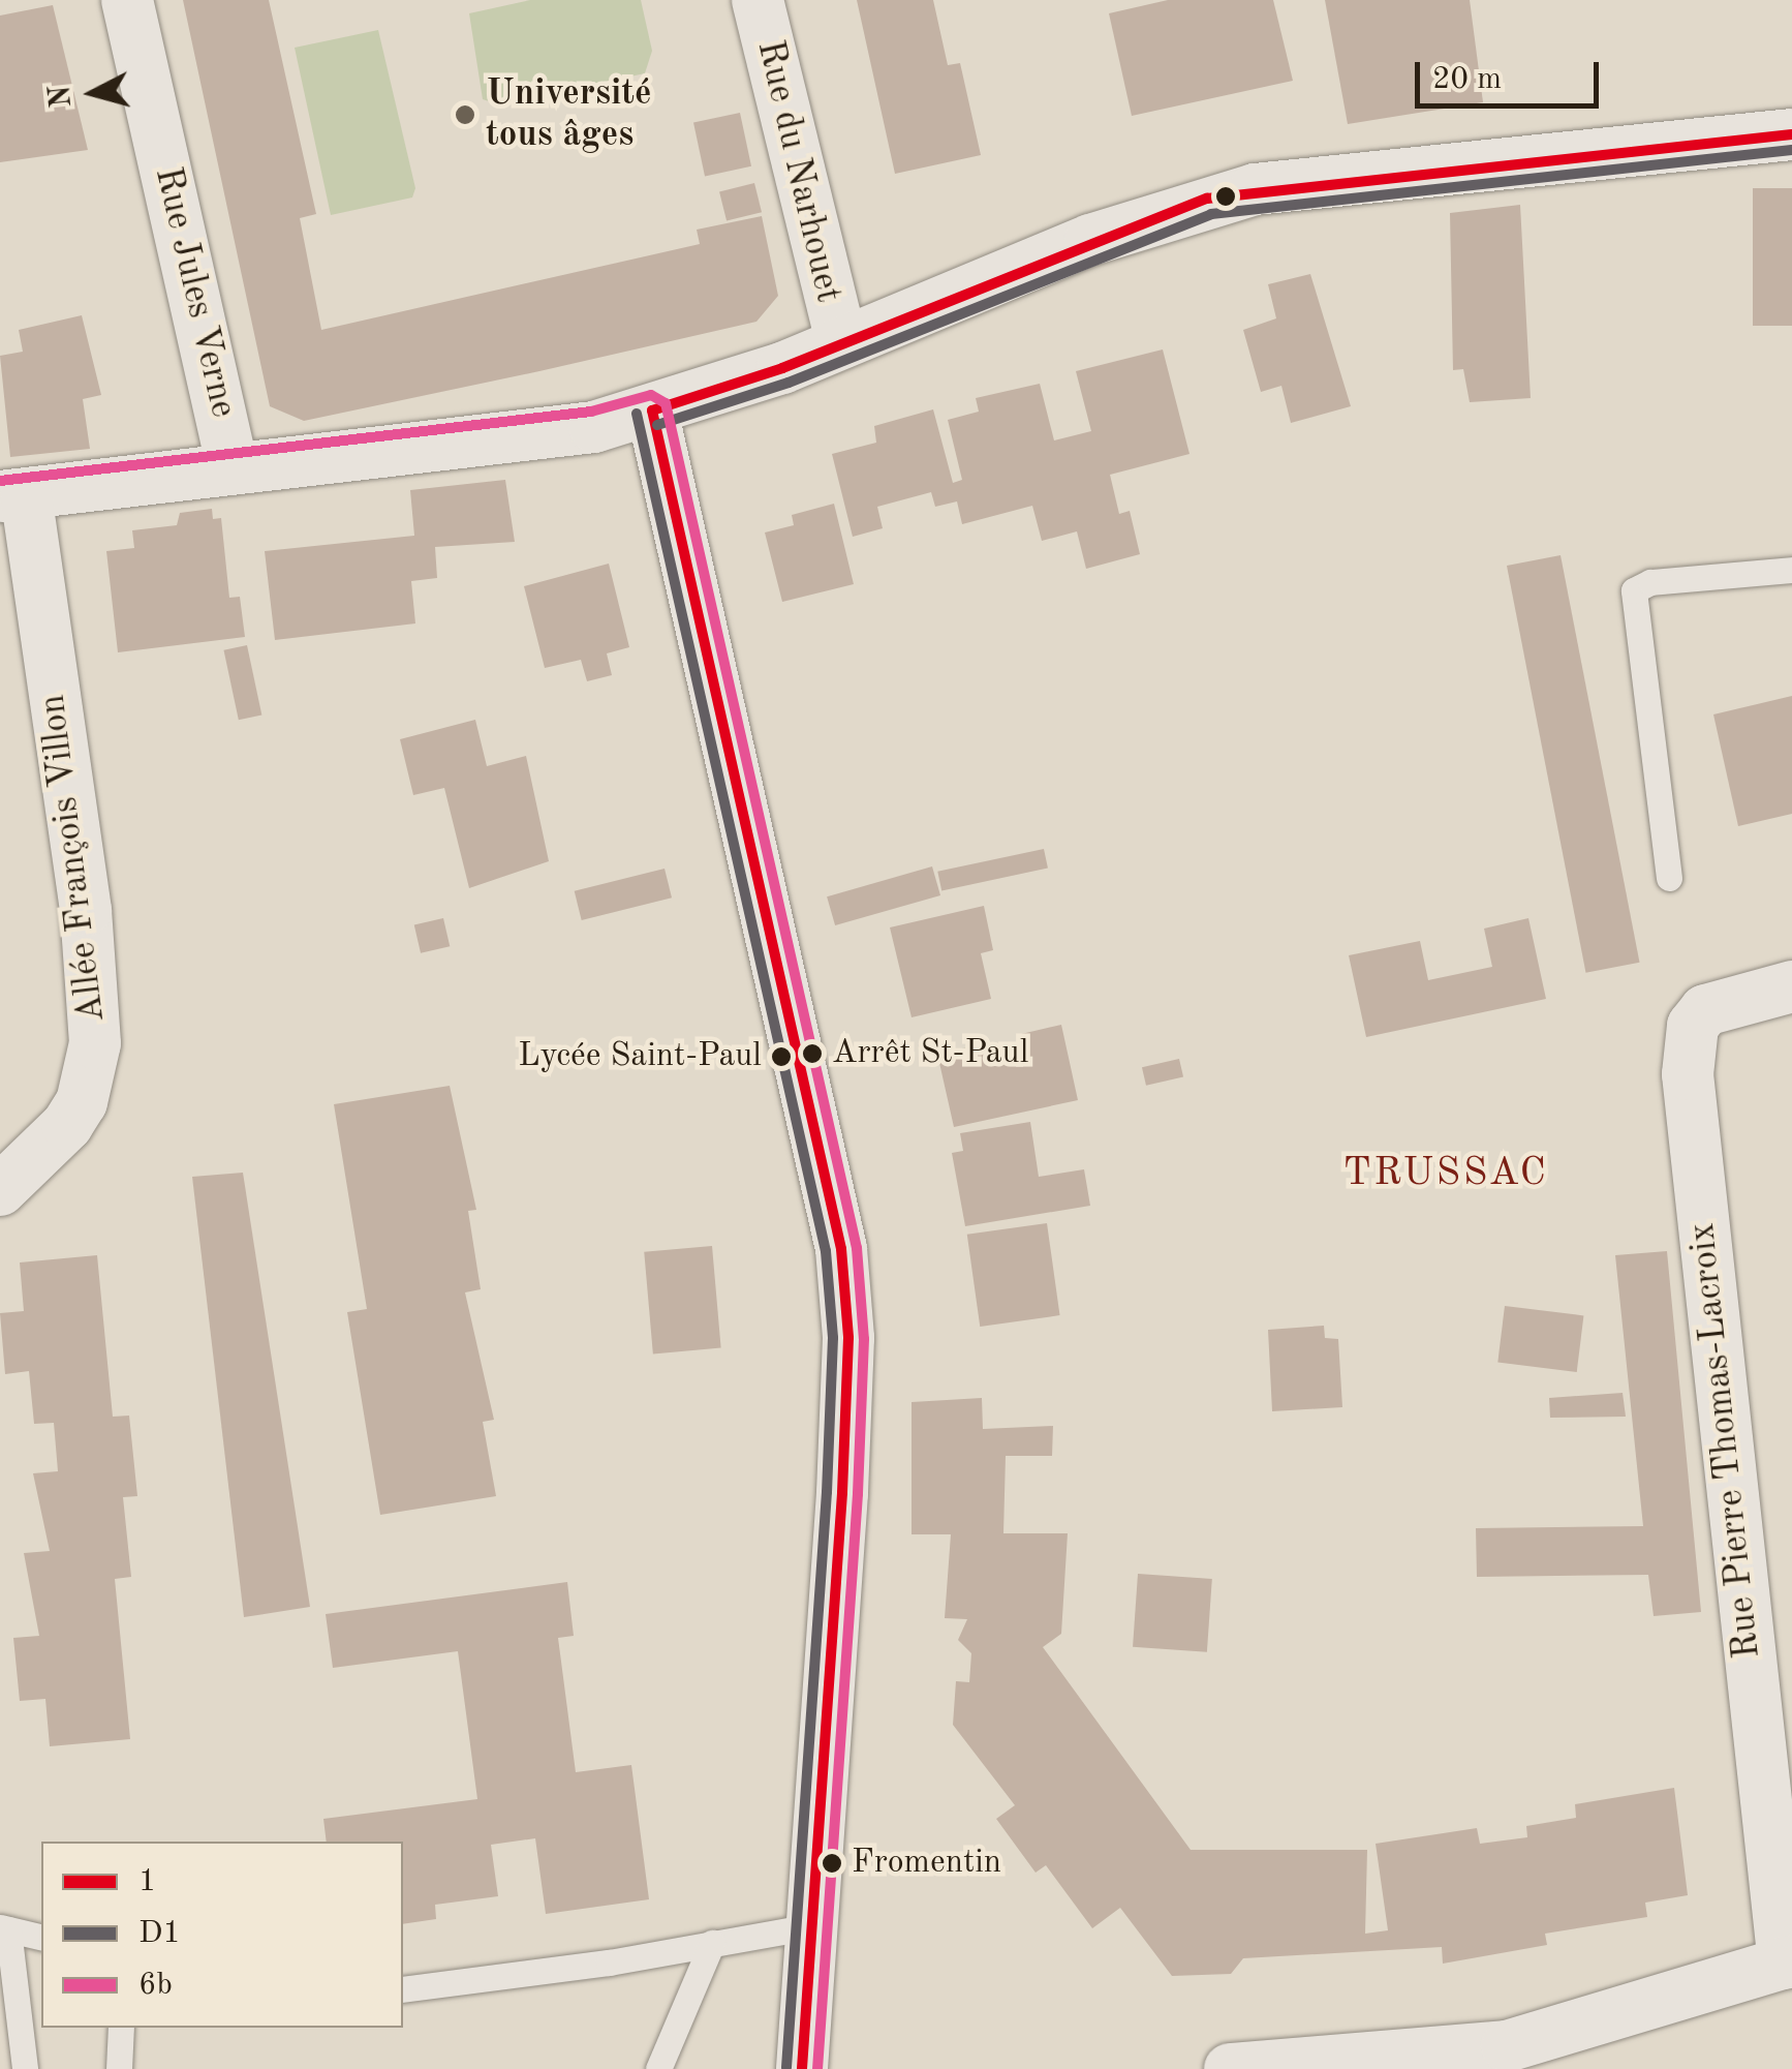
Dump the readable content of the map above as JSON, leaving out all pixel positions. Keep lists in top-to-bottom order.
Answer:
{
  "streets": {
    "street": [
      "Rue du Narhouet",
      "Rue Jules Verne",
      "Allée François Villon",
      "Rue Pierre Thomas-Lacroix"
    ]
  },
  "districts": ["TRUSSAC"],
  "places": [
    "Université tous âges",
    "Arrêt St-Paul",
    "Lycée Saint-Paul",
    "Fromentin"
  ],
  "lines": ["transit line 1", "transit line D1", "transit line 6b"],
  "legend": ["1", "D1", "6b"],
  "scale_bar": "20 m",
  "north": "left"
}
